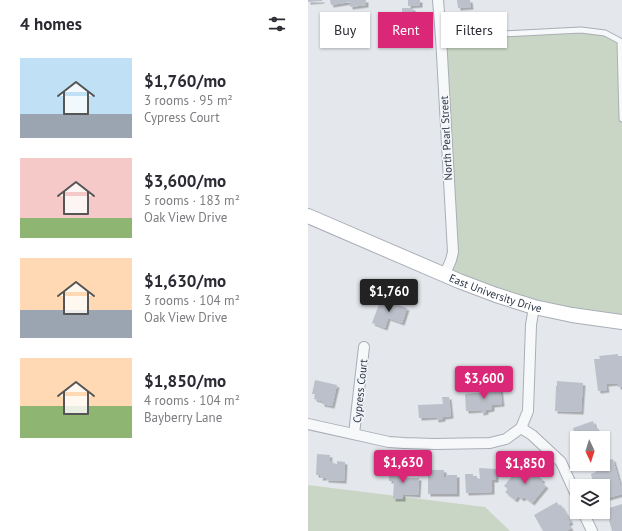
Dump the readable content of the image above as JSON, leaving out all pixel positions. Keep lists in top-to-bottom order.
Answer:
{
  "streets": {
    "main road": ["East University Drive"],
    "street": ["North Pearl Street", "Cypress Court"]
  },
  "crossings": [
    ["North Pearl Street", "East University Drive"]
  ],
  "north": "bottom",
  "page": {
    "heading": "4 homes",
    "chip": ["Buy", "Rent", "Filters"],
    "list": [
      {
        "name": "$1,760/mo",
        "note": "3 rooms · 95 m² · Cypress Court"
      },
      {
        "name": "$3,600/mo",
        "note": "5 rooms · 183 m² · Oak View Drive"
      },
      {
        "name": "$1,630/mo",
        "note": "3 rooms · 104 m² · Oak View Drive"
      },
      {
        "name": "$1,850/mo",
        "note": "4 rooms · 104 m² · Bayberry Lane"
      }
    ],
    "price": [
      "$1,760",
      "$3,600",
      "$1,630",
      "$1,850"
    ]
  }
}
